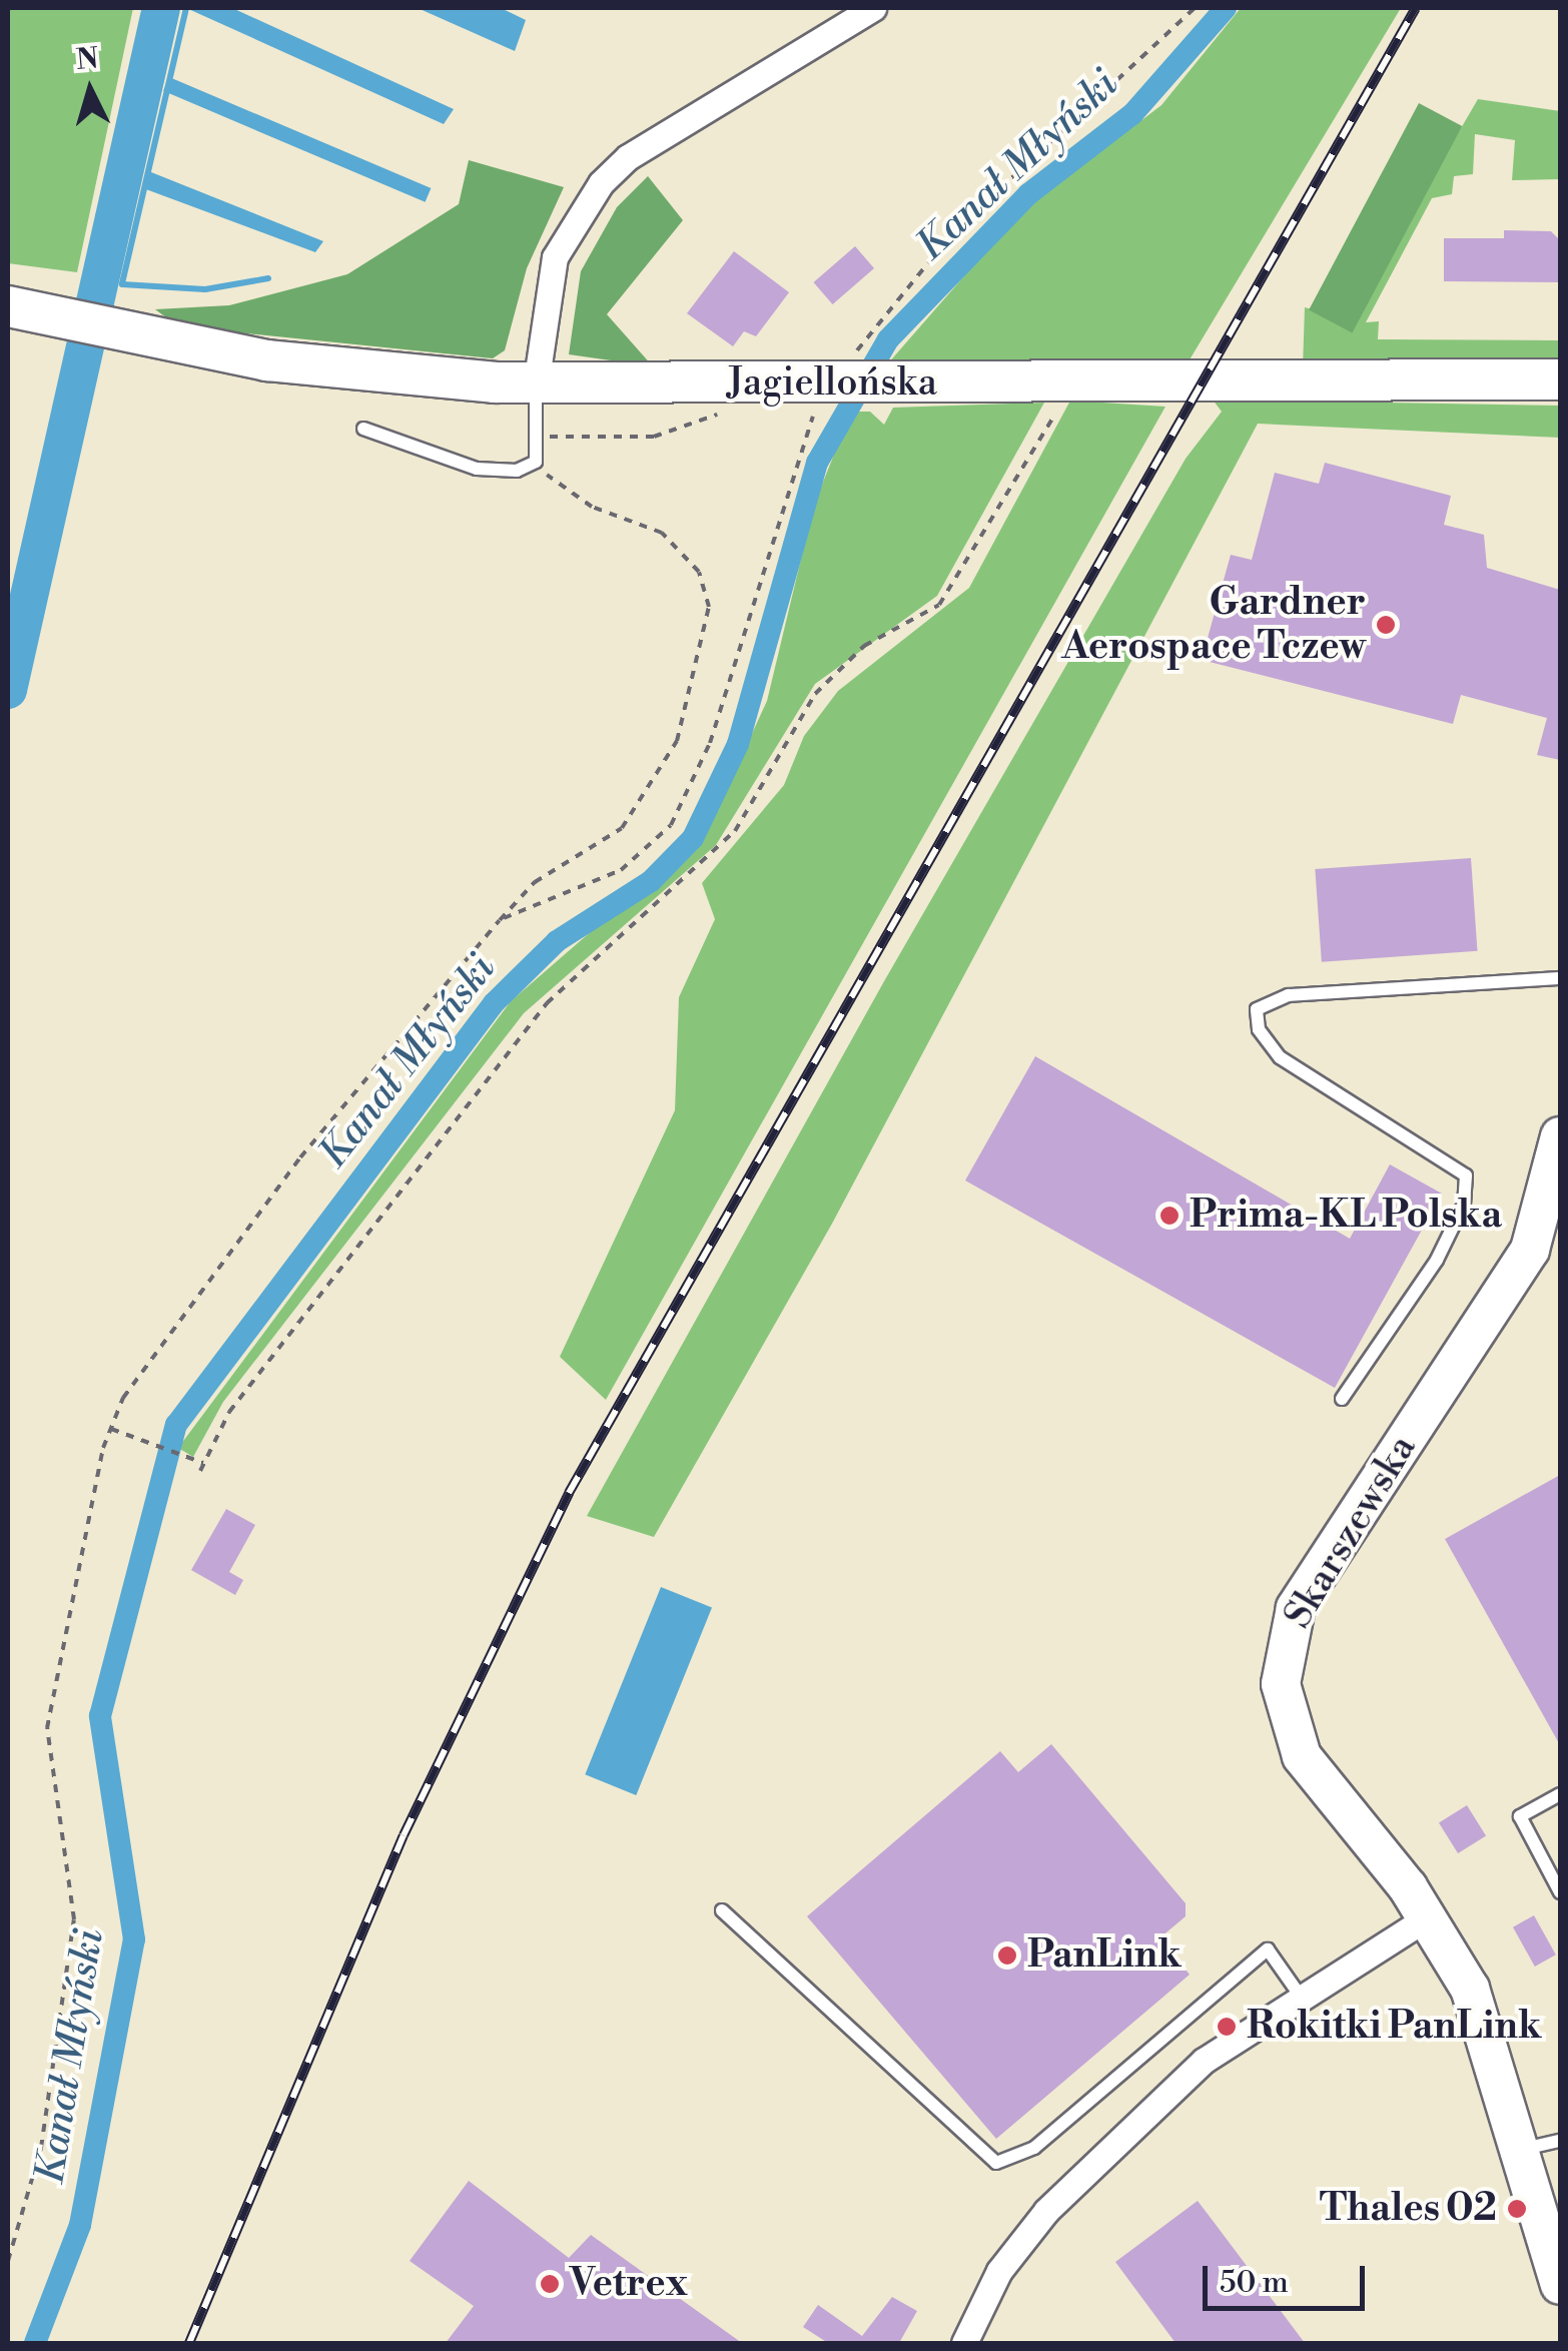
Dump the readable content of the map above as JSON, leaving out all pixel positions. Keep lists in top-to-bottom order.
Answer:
{
  "streets": {
    "main road": ["Jagiellońska"],
    "street": ["Skarszewska"]
  },
  "water": ["Kanał Młyński"],
  "places": [
    "Gardner Aerospace Tczew",
    "Prima-KL Polska",
    "PanLink",
    "Rokitki PanLink",
    "Thales 02",
    "Vetrex"
  ],
  "scale_bar": "50 m",
  "north": "top"
}
